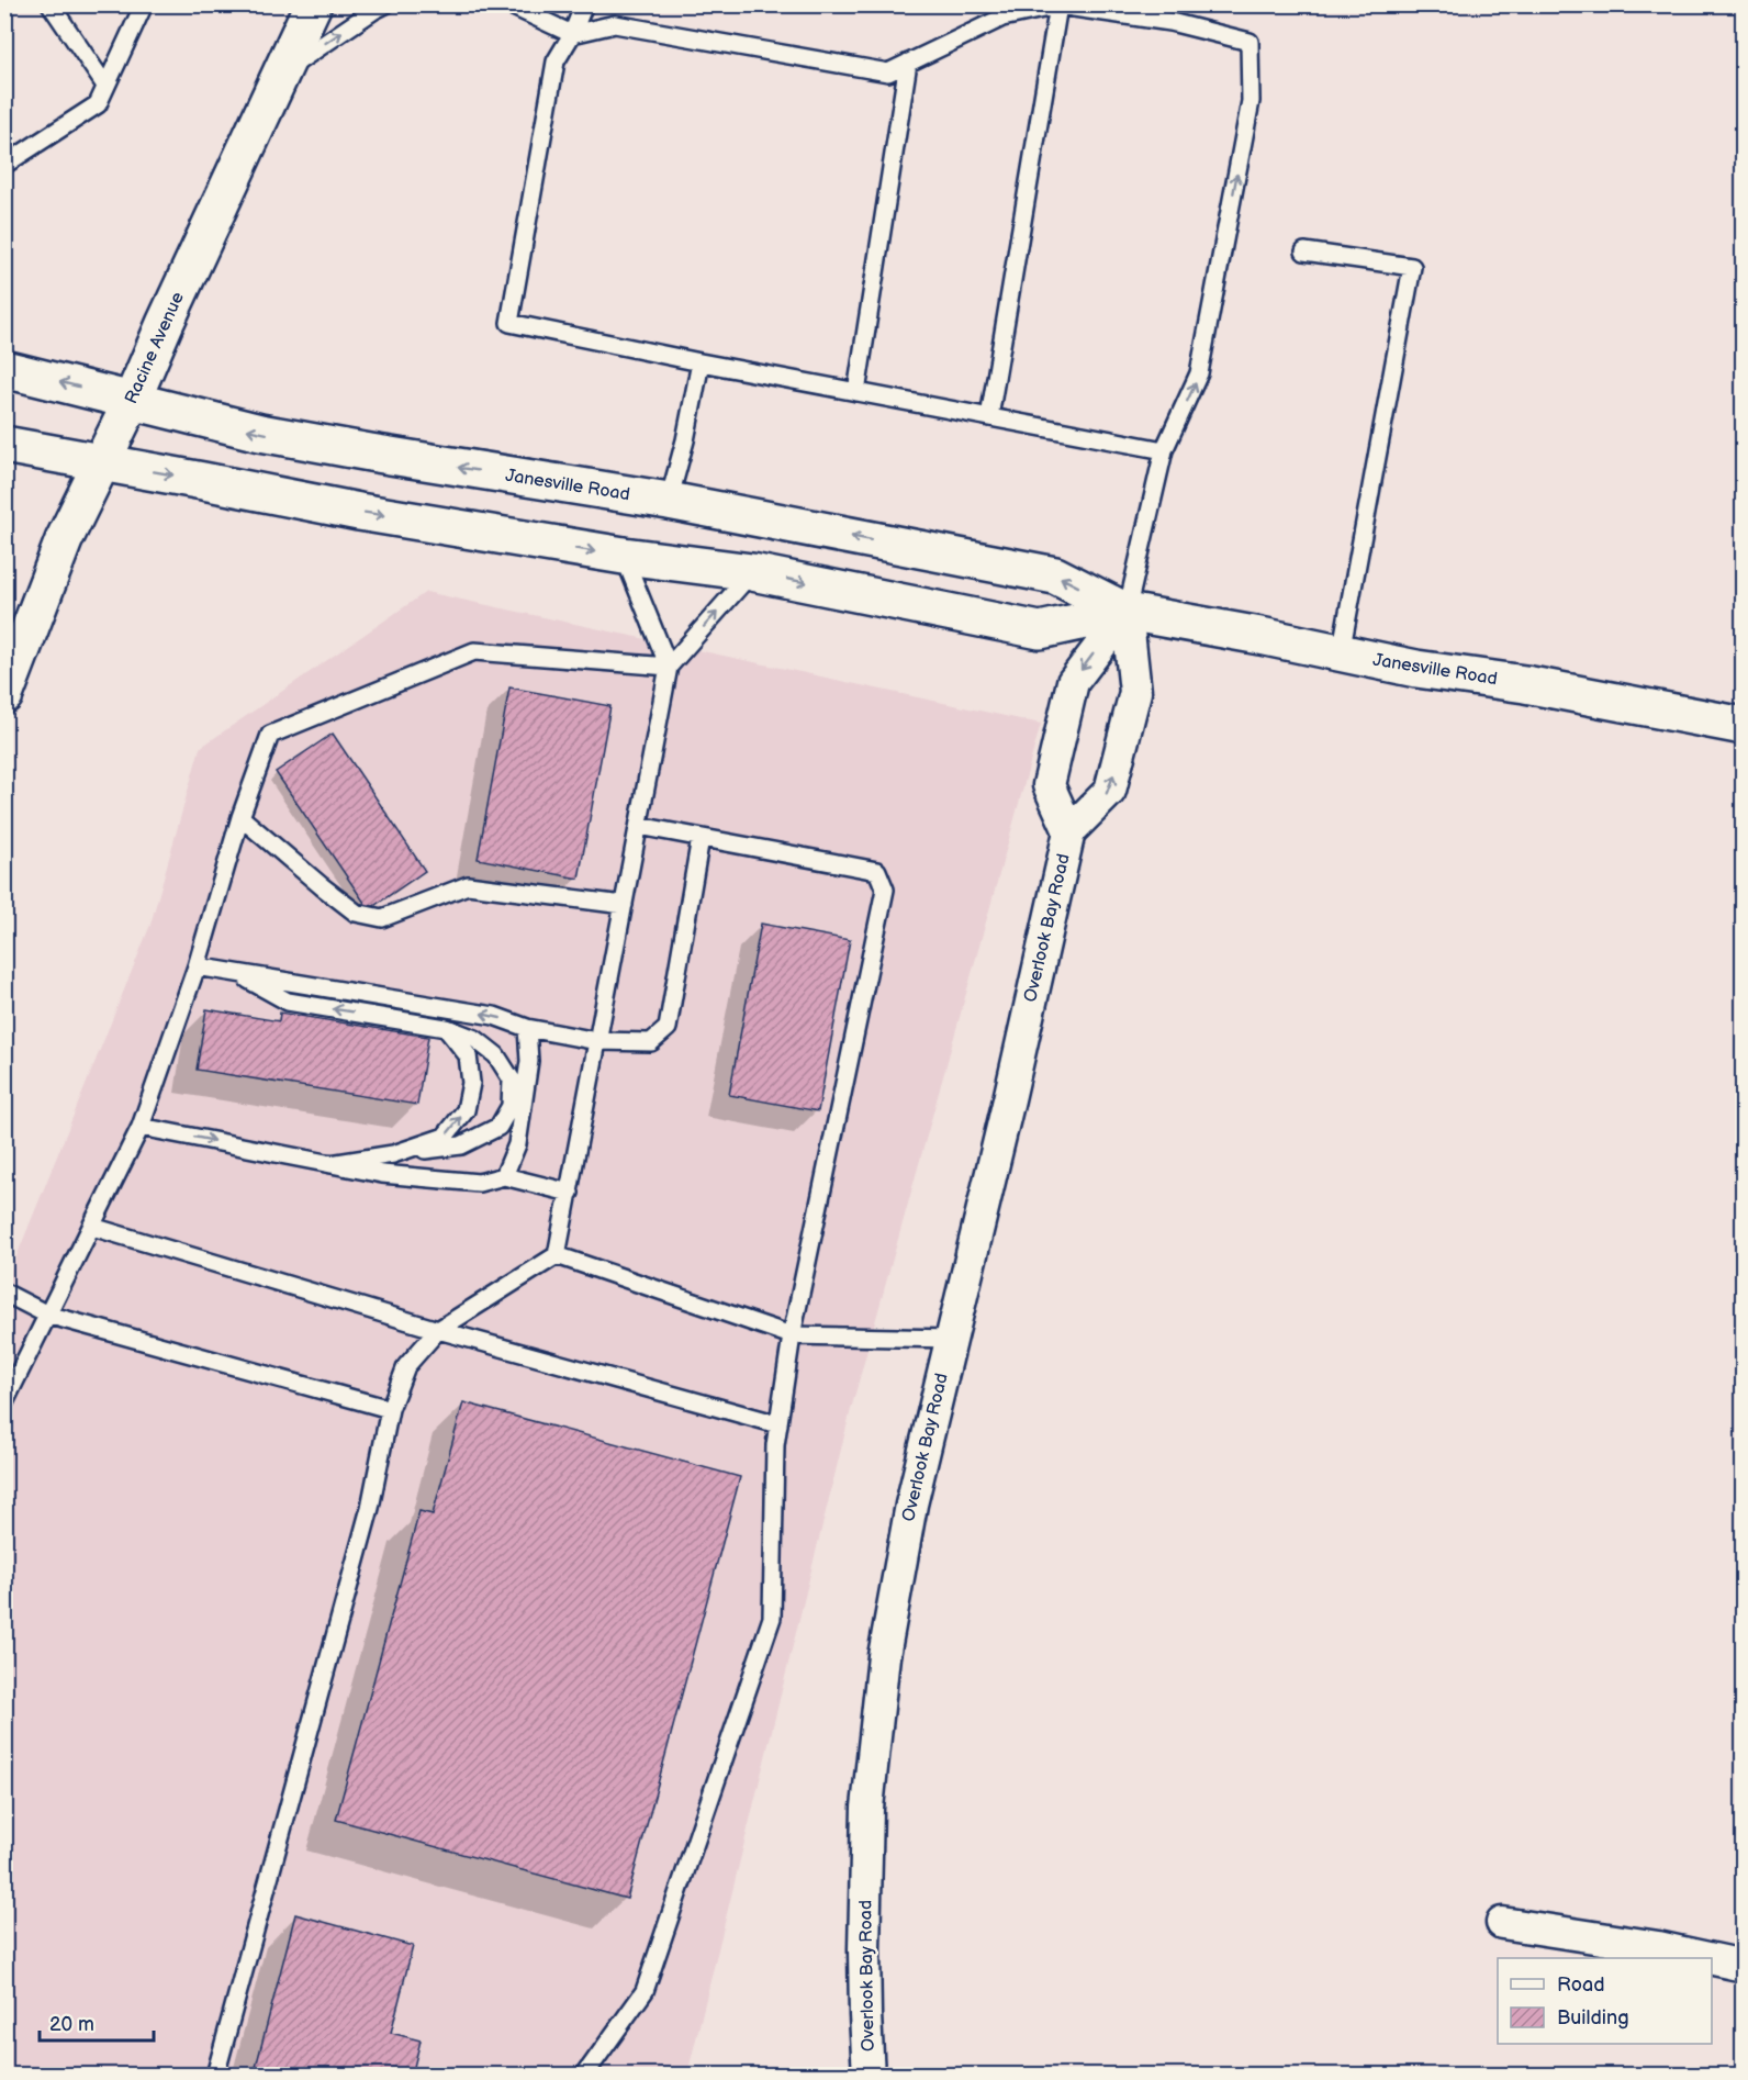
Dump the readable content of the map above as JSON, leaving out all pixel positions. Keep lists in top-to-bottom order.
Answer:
{
  "streets": {
    "main road": ["Racine Avenue", "Janesville Road"],
    "street": ["Overlook Bay Road"]
  },
  "crossings": [
    ["Racine Avenue", "Janesville Road"],
    ["Janesville Road", "Overlook Bay Road"]
  ],
  "legend": ["Road", "Building"],
  "scale_bar": "20 m"
}
